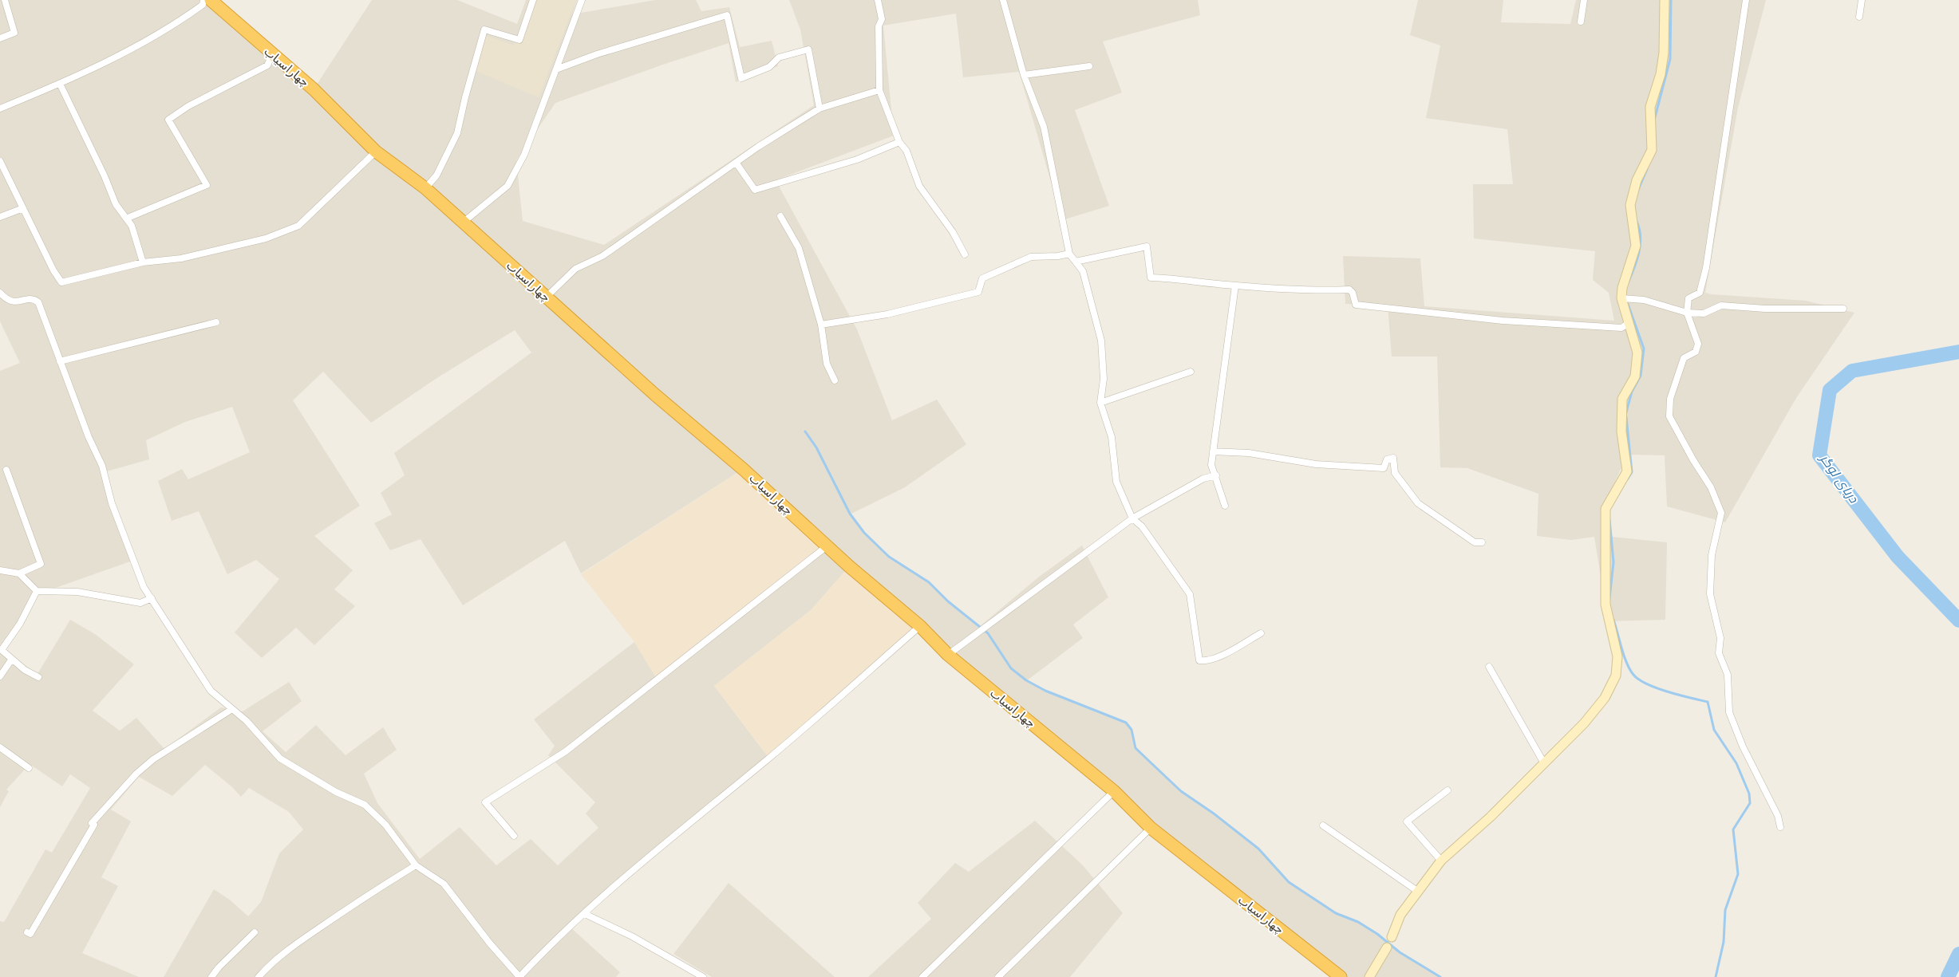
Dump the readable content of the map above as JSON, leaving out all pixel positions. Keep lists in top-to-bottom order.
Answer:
{
  "streets": {
    "highway": ["چهاراسیاب"]
  },
  "water": ["دریای لوگر"]
}
